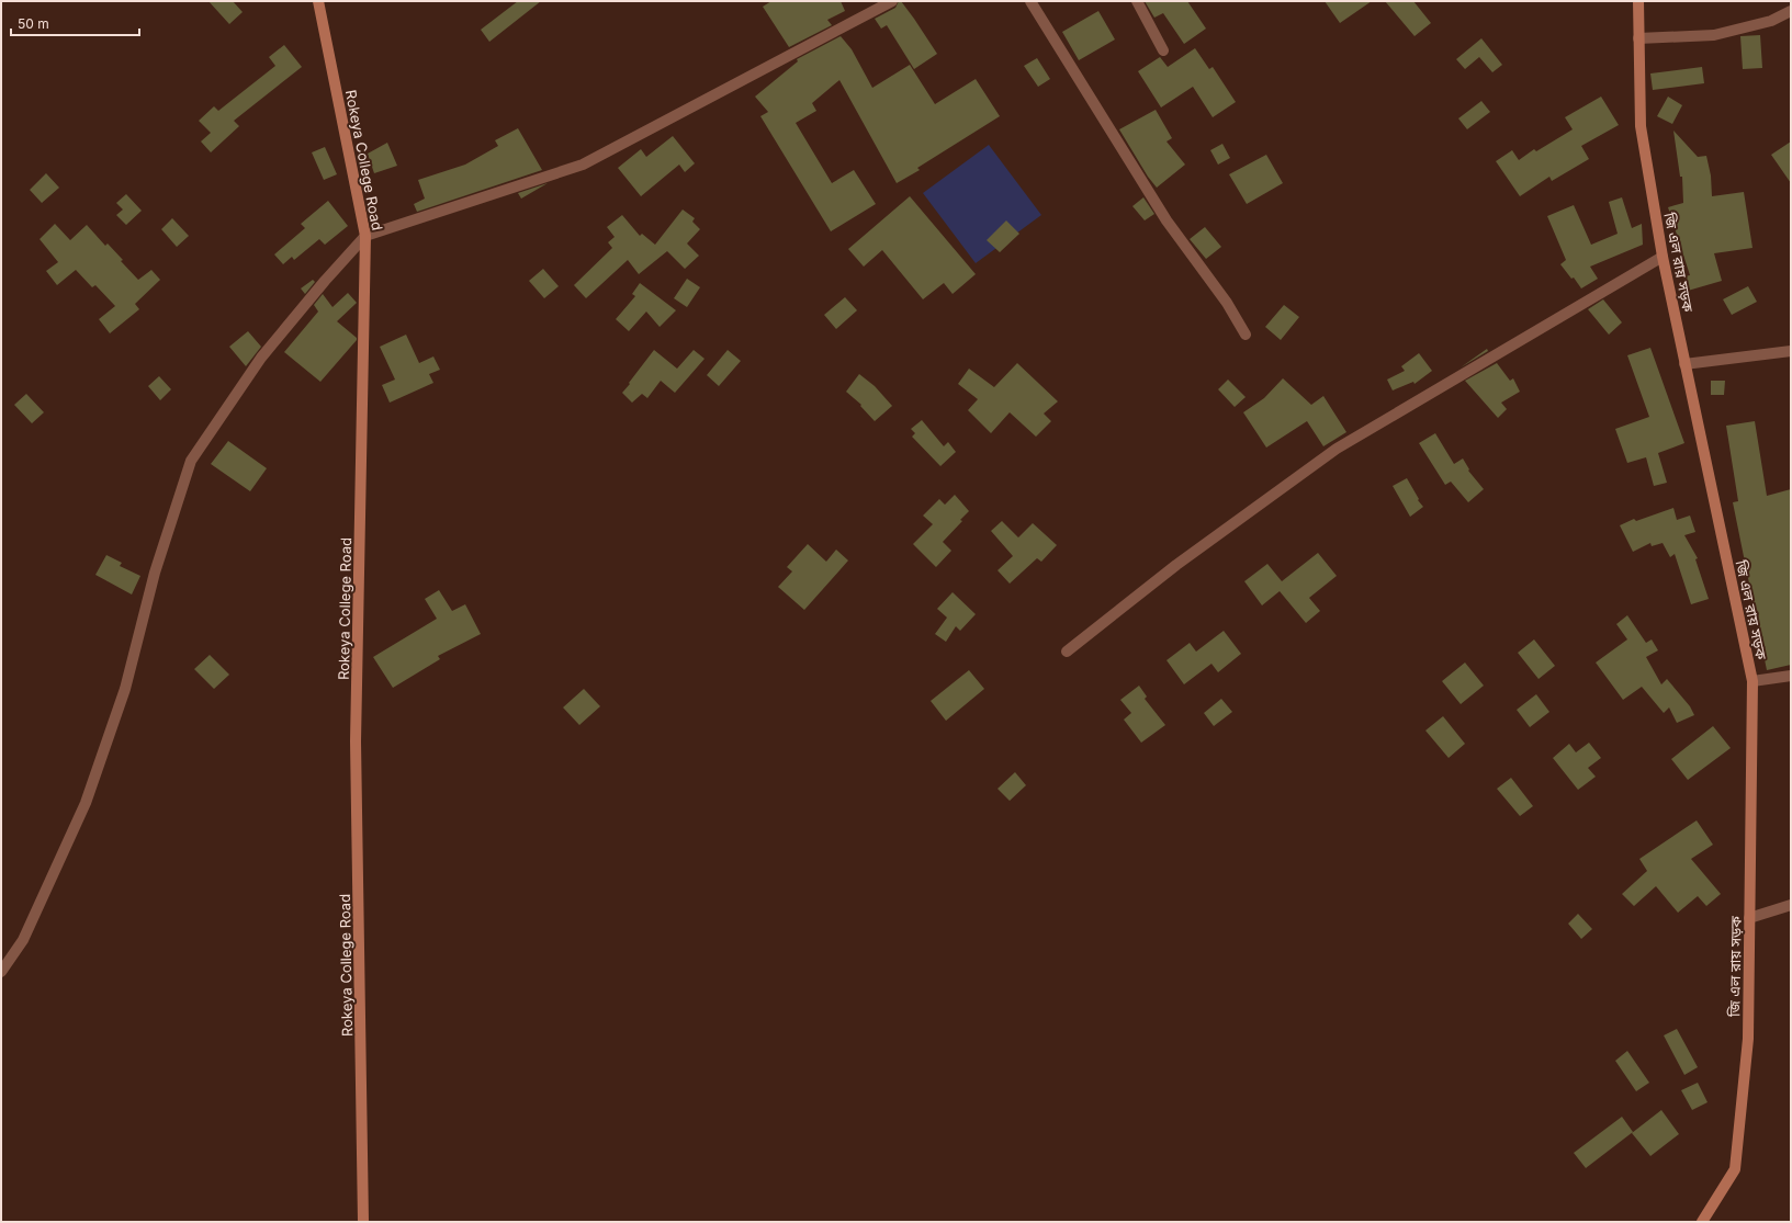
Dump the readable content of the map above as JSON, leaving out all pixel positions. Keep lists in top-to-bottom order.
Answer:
{
  "streets": {
    "main road": ["Rokeya College Road", "জি এল রায় সড়ক"]
  },
  "scale_bar": "50 m"
}
